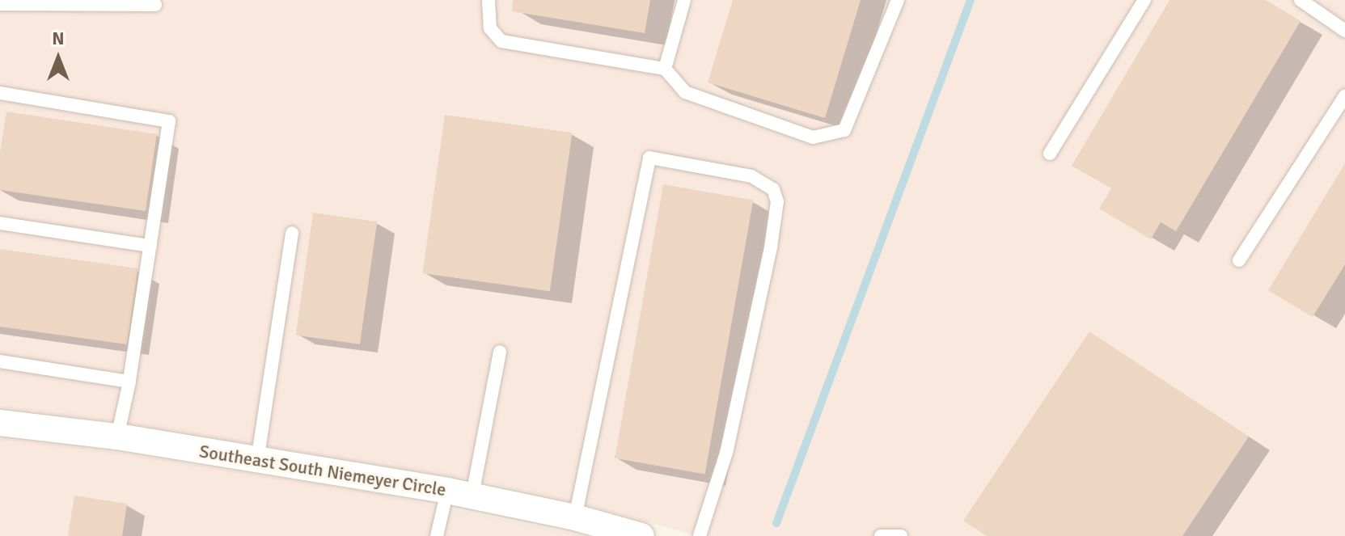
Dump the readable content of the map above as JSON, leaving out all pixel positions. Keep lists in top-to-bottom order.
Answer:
{
  "streets": {
    "street": ["Southeast South Niemeyer Circle"]
  },
  "north": "top"
}
